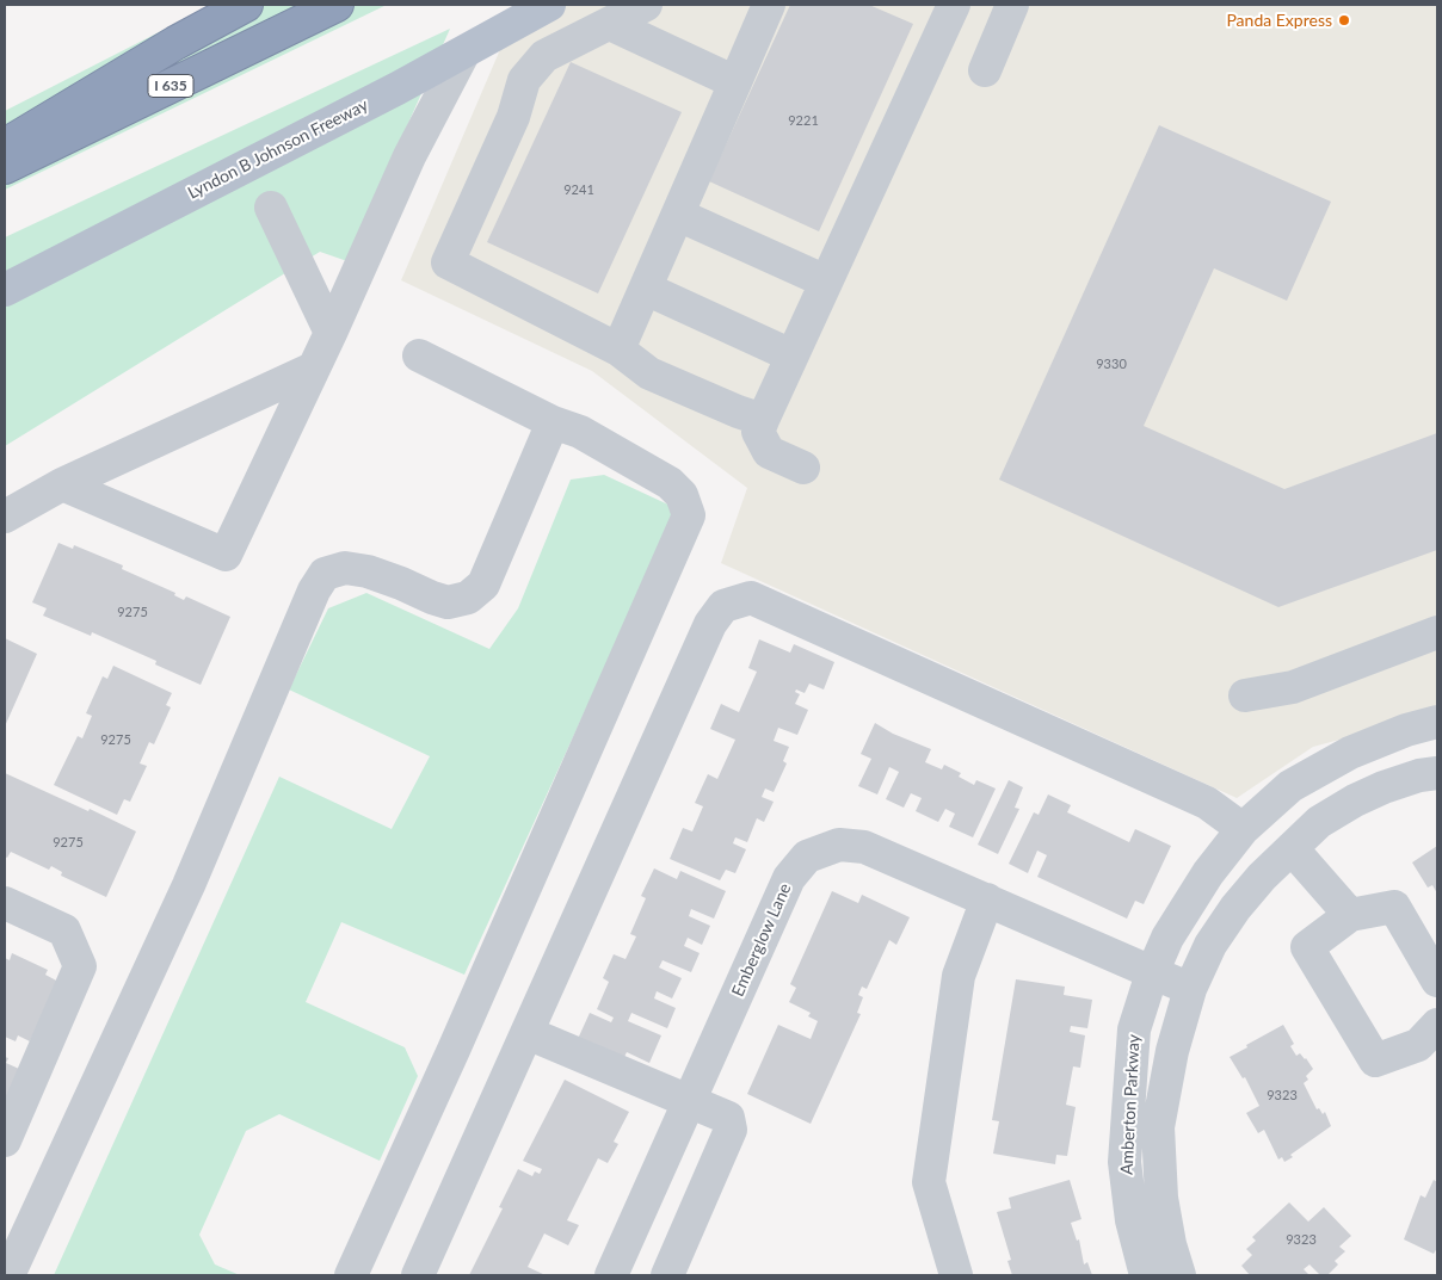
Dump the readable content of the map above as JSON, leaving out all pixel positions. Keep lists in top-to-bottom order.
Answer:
{
  "streets": {
    "highway": ["I 635"],
    "main road": ["Lyndon B Johnson Freeway"],
    "street": ["Emberglow Lane", "Amberton Parkway"]
  },
  "crossings": [
    ["Emberglow Lane", "Amberton Parkway"]
  ],
  "places": ["Panda Express"],
  "house_numbers": [
    "9221",
    "9241",
    "9330",
    "9275",
    "9275",
    "9275",
    "9323",
    "9323"
  ]
}
